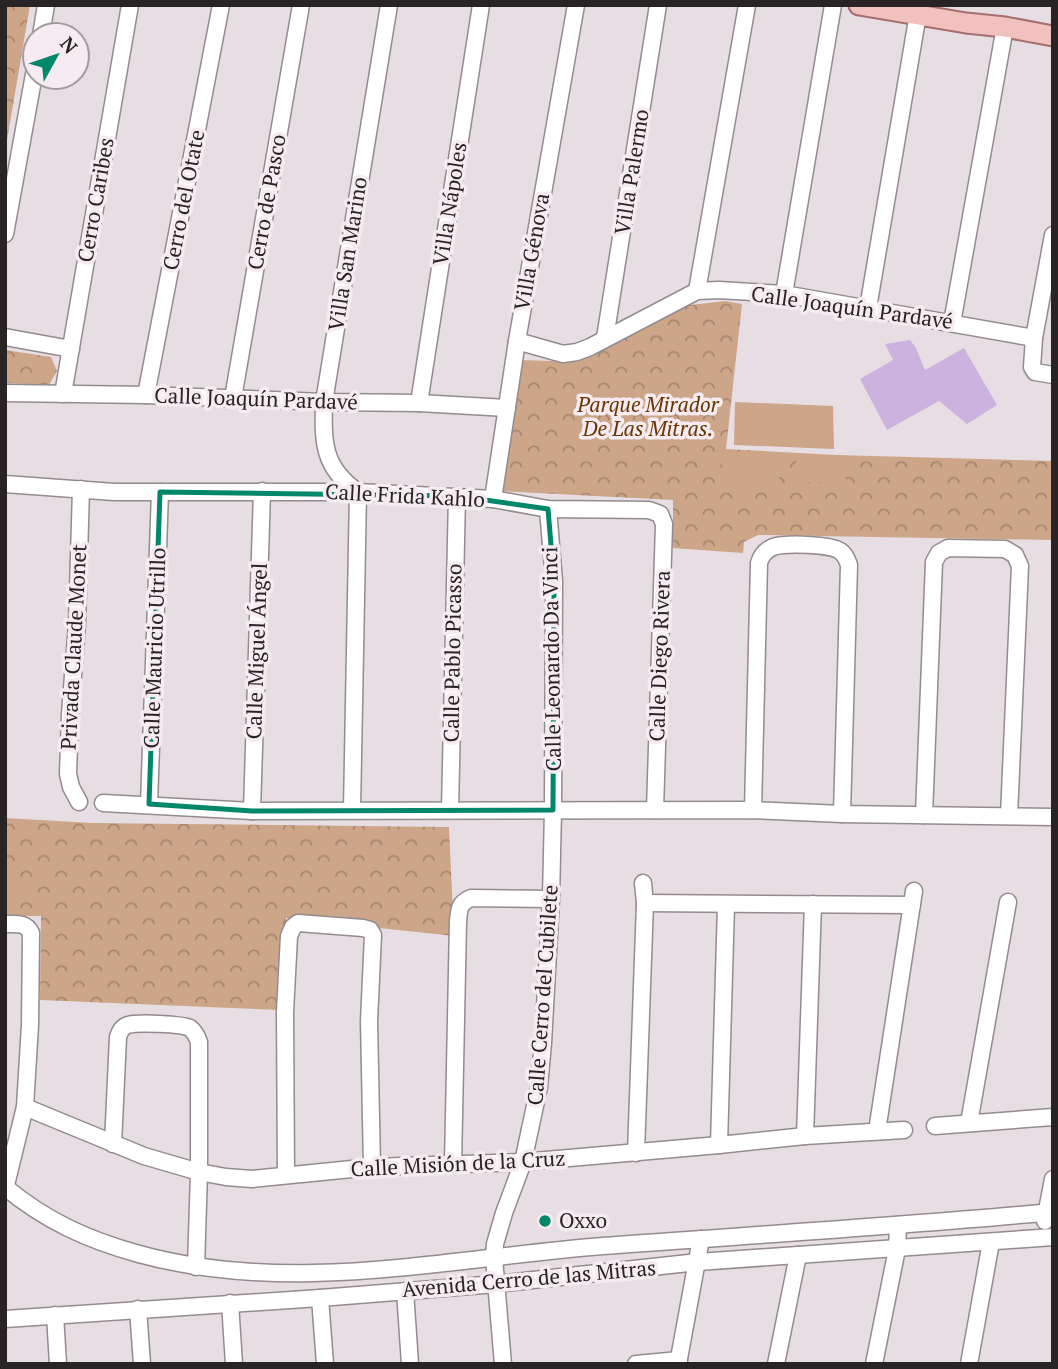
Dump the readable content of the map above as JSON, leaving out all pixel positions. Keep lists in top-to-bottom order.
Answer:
{
  "streets": {
    "street": [
      "Villa Palermo",
      "Cerro Caribes",
      "Cerro del Otate",
      "Cerro de Pasco",
      "Villa Nápoles",
      "Villa Génova",
      "Villa San Marino",
      "Calle Joaquín Pardavé",
      "Calle Frida Kahlo",
      "Privada Claude Monet",
      "Calle Mauricio Utrillo",
      "Calle Miguel Ángel",
      "Calle Pablo Picasso",
      "Calle Diego Rivera",
      "Calle Leonardo Da Vinci",
      "Calle Cerro del Cubilete",
      "Calle Misión de la Cruz",
      "Avenida Cerro de las Mitras"
    ]
  },
  "crossings": [
    ["Villa Palermo", "Calle Joaquín Pardavé"],
    ["Cerro Caribes", "Calle Joaquín Pardavé"],
    ["Cerro del Otate", "Calle Joaquín Pardavé"],
    ["Cerro de Pasco", "Calle Joaquín Pardavé"],
    ["Villa Nápoles", "Calle Joaquín Pardavé"],
    ["Villa Génova", "Calle Joaquín Pardavé"],
    ["Villa Génova", "Calle Frida Kahlo"],
    ["Villa San Marino", "Calle Joaquín Pardavé"],
    ["Villa San Marino", "Calle Frida Kahlo"],
    ["Calle Frida Kahlo", "Privada Claude Monet"],
    ["Calle Frida Kahlo", "Calle Mauricio Utrillo"],
    ["Calle Frida Kahlo", "Calle Miguel Ángel"],
    ["Calle Frida Kahlo", "Calle Pablo Picasso"],
    ["Calle Frida Kahlo", "Calle Diego Rivera"],
    ["Calle Frida Kahlo", "Calle Leonardo Da Vinci"],
    ["Calle Leonardo Da Vinci", "Calle Cerro del Cubilete"],
    ["Calle Cerro del Cubilete", "Calle Misión de la Cruz"],
    ["Calle Cerro del Cubilete", "Avenida Cerro de las Mitras"]
  ],
  "parks": ["Parque Mirador De Las Mitras."],
  "places": ["Oxxo"],
  "north": "top right"
}
